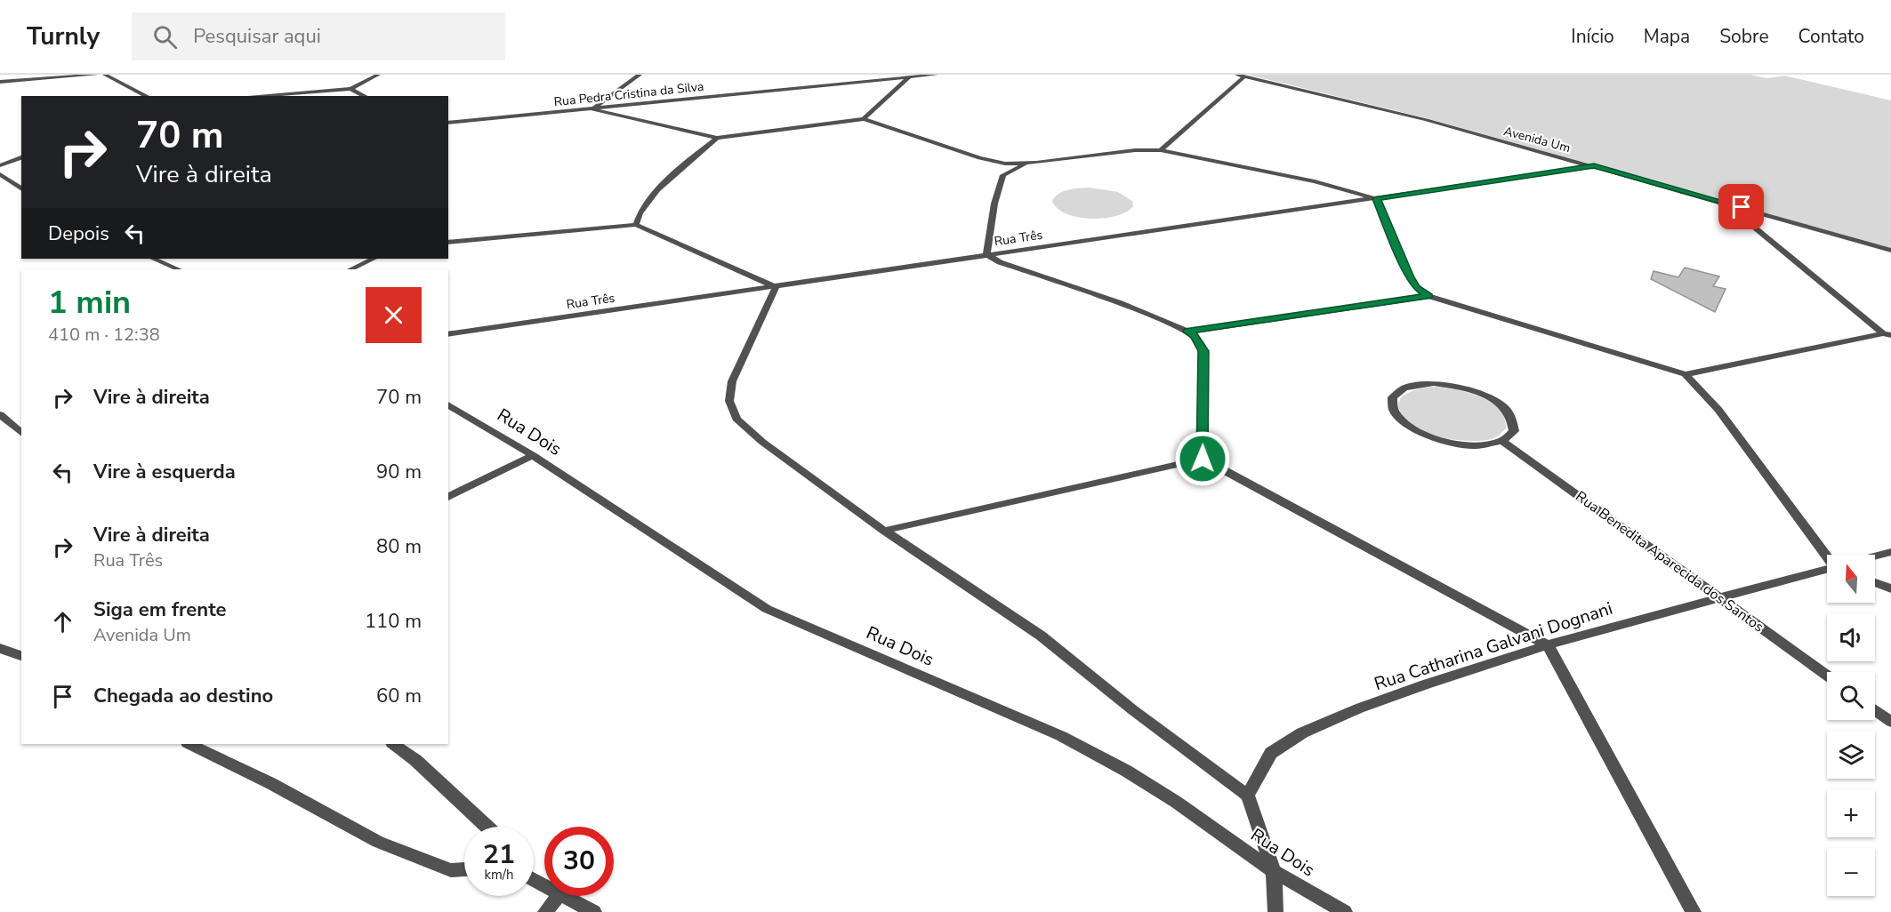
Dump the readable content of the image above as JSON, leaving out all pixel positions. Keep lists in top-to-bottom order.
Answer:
{
  "streets": {
    "street": [
      "Rua Pedra Cristina da Silva",
      "Avenida Um",
      "Rua Três",
      "Rua Dois",
      "Rua Benedita Aparecida dos Santos",
      "Rua Catharina Galvani Dognani"
    ]
  },
  "crossings": [
    ["Avenida Um", "Rua Três"],
    ["Rua Benedita Aparecida dos Santos", "Rua Catharina Galvani Dognani"]
  ],
  "north": "top",
  "page": {
    "header": "Turnly",
    "search": "Pesquisar aqui",
    "nav": [
      "Início",
      "Mapa",
      "Sobre",
      "Contato"
    ],
    "turn": ["70 m", "Vire à direita"],
    "then": "Depois",
    "heading": ["1 min", "410 m · 12:38"],
    "list": [
      {
        "name": "Vire à direita",
        "value": "70 m"
      },
      {
        "name": "Vire à esquerda",
        "value": "90 m"
      },
      {
        "name": "Vire à direita",
        "note": "Rua Três",
        "value": "80 m"
      },
      {
        "name": "Siga em frente",
        "note": "Avenida Um",
        "value": "110 m"
      },
      {
        "name": "Chegada ao destino",
        "value": "60 m"
      }
    ],
    "map_buttons": ["+", "−"],
    "speed": "21 km/h",
    "limit": "30"
  }
}
